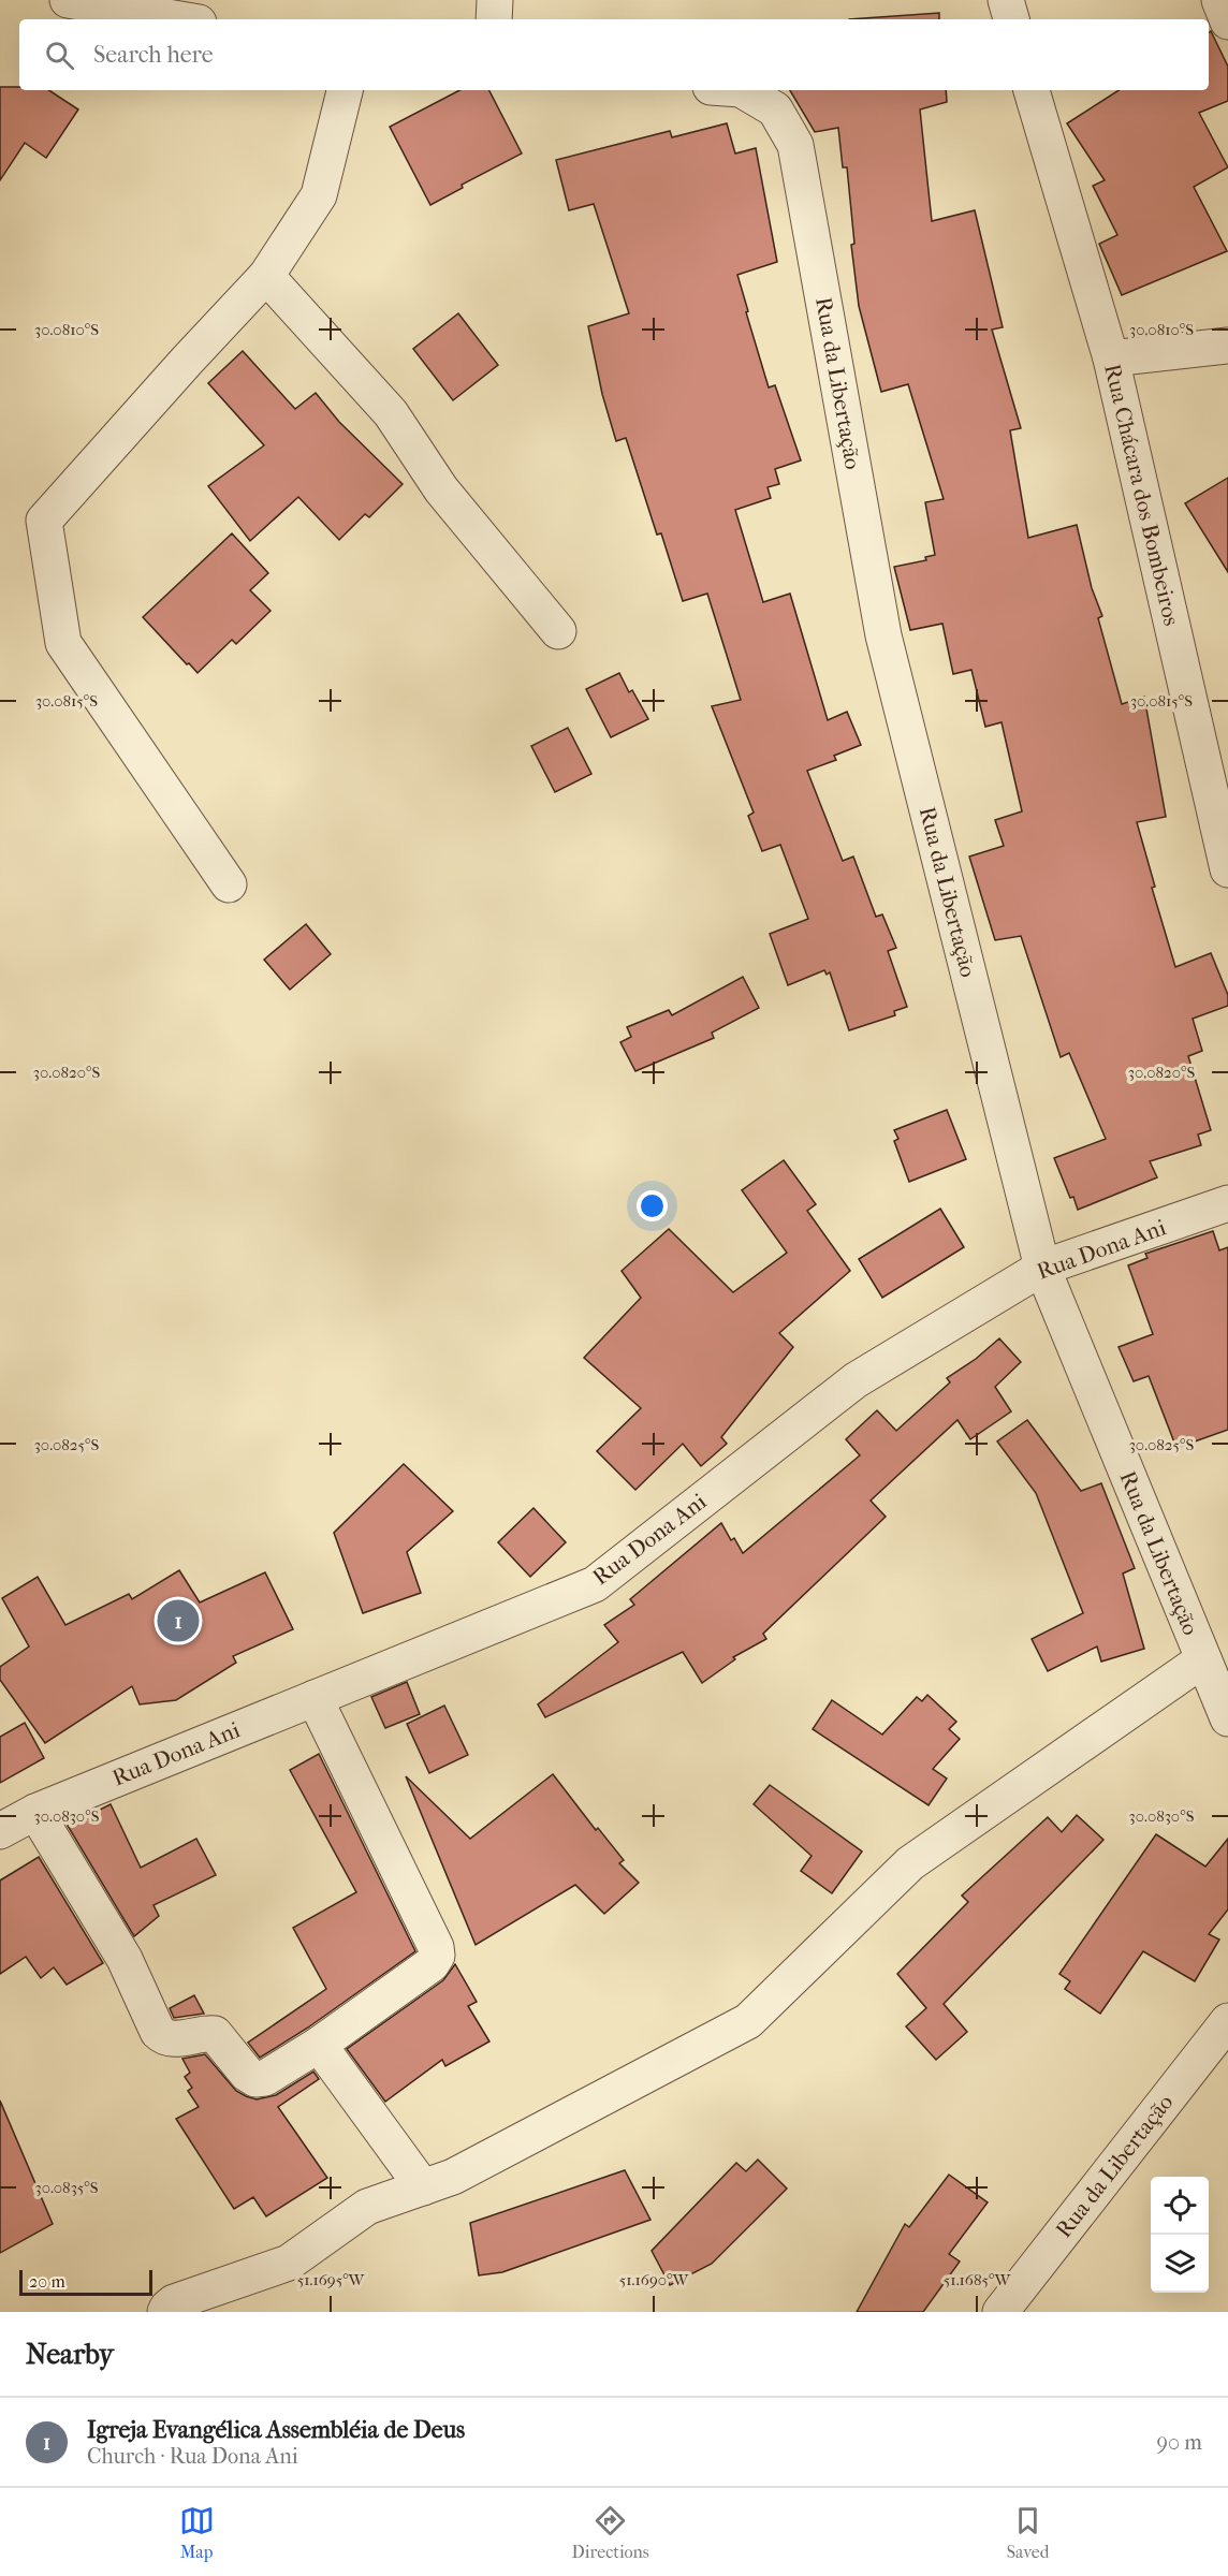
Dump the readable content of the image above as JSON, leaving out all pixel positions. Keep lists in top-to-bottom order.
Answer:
{
  "streets": {
    "street": ["Rua da Libertação", "Rua Chácara dos Bombeiros", "Rua Dona Ani"]
  },
  "crossings": [
    ["Rua da Libertação", "Rua Dona Ani"]
  ],
  "scale_bar": "20 m",
  "page": {
    "search": "Search here",
    "pins": "1",
    "scale": "20 m",
    "heading": "Nearby",
    "list": [
      {
        "mark": "1",
        "name": "Igreja Evangélica Assembléia de Deus",
        "note": "Church · Rua Dona Ani",
        "value": "90 m"
      }
    ],
    "nav": ["Map", "Directions", "Saved"]
  },
  "coordinates": [
    "30.0810°S",
    "30.0815°S",
    "30.0820°S",
    "30.0825°S",
    "30.0830°S",
    "30.0835°S",
    "51.1695°W",
    "51.1690°W",
    "51.1685°W"
  ]
}
